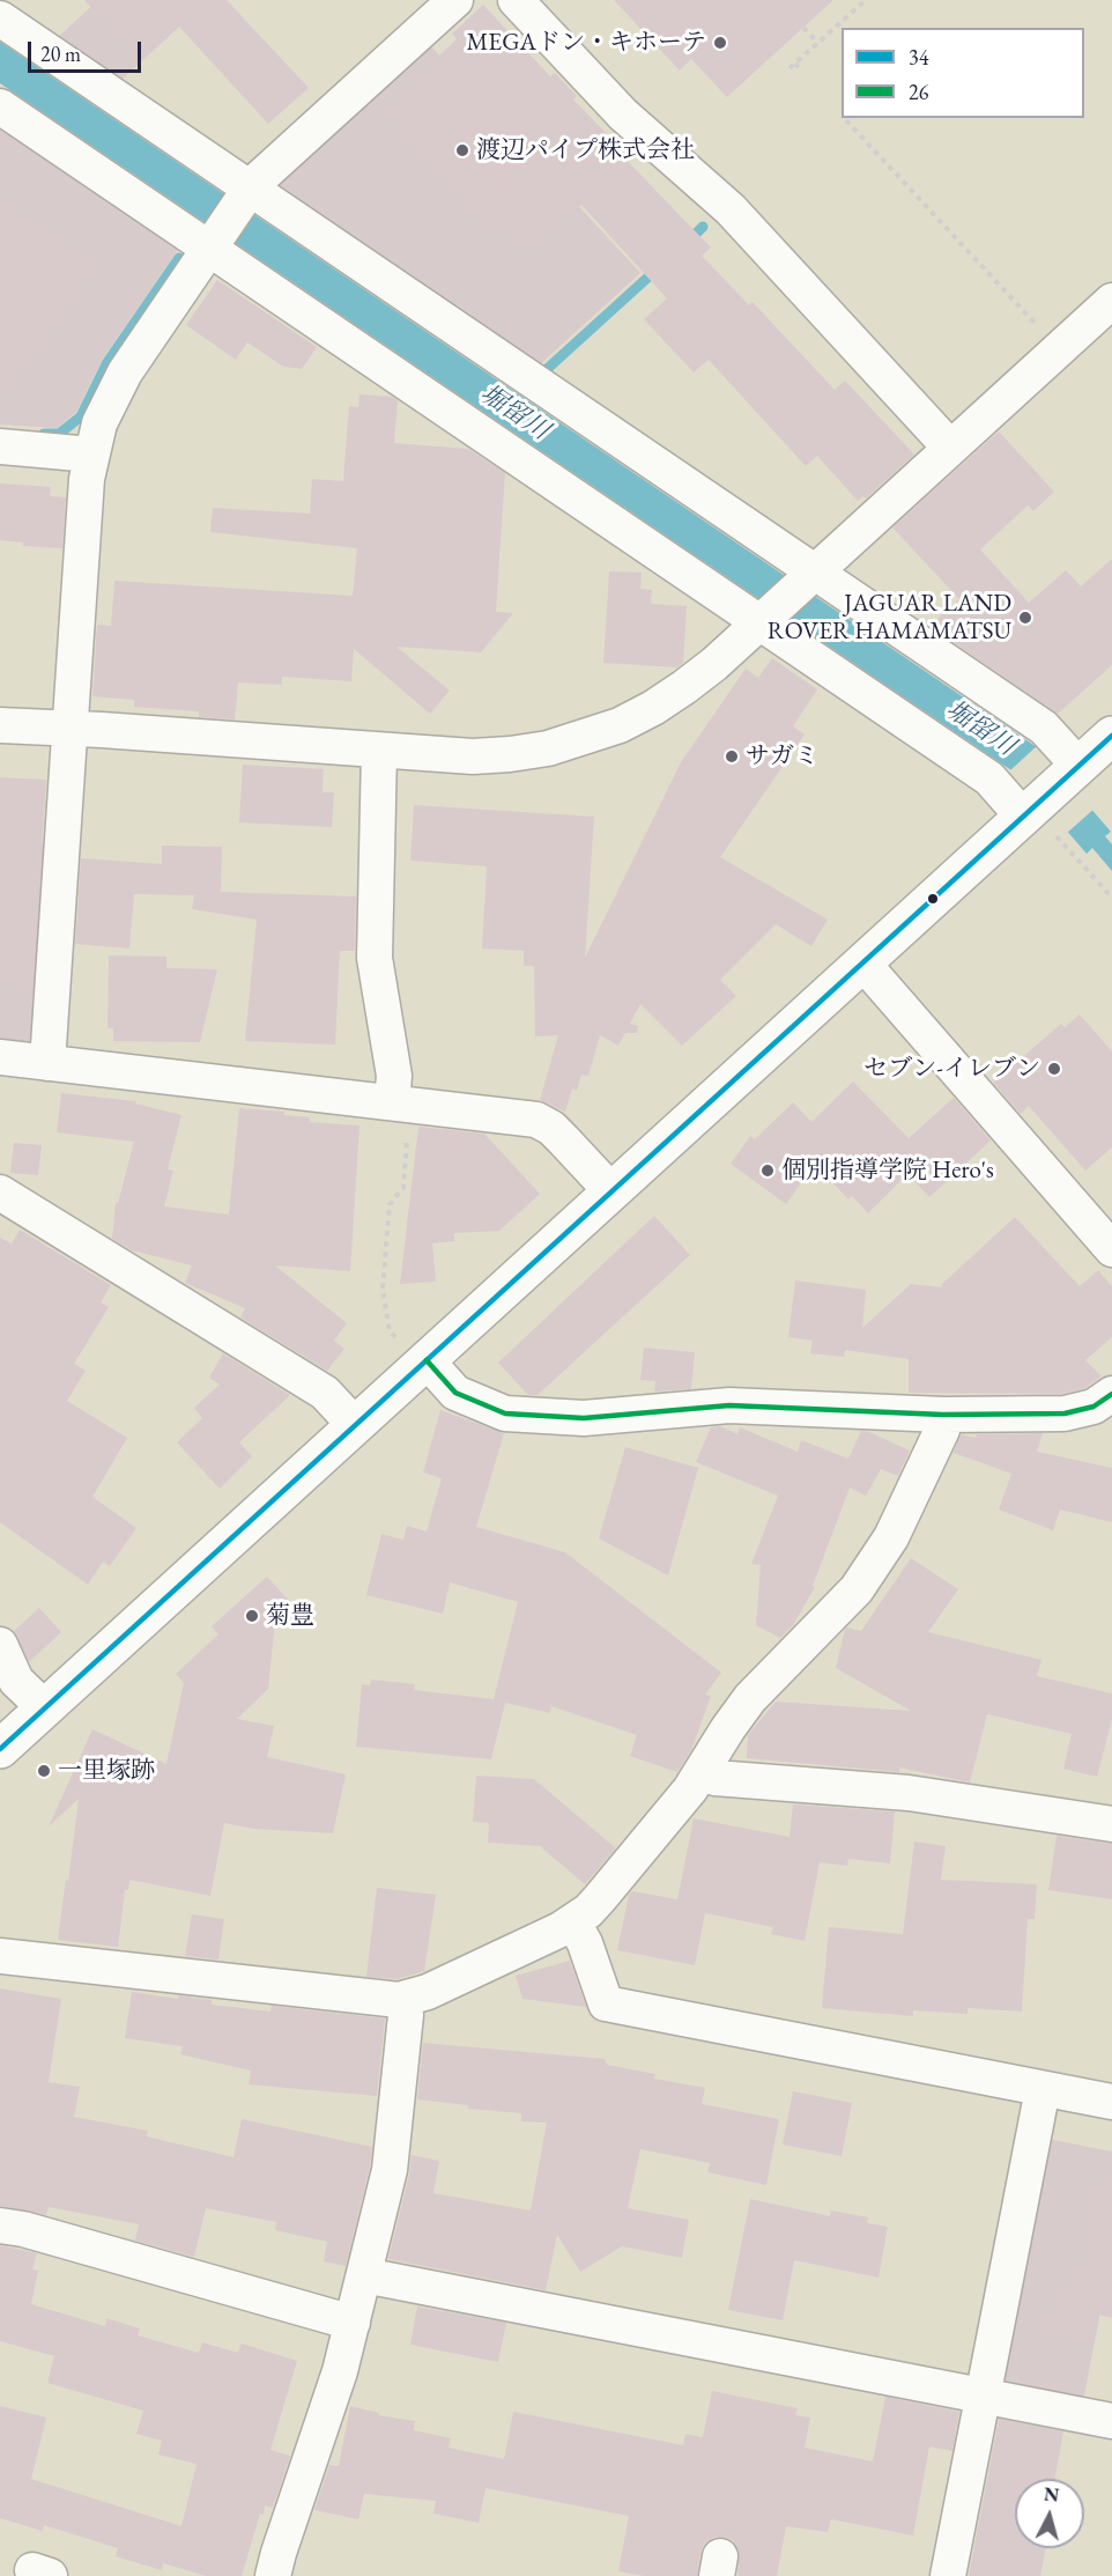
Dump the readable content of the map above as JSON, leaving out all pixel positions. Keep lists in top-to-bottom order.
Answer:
{
  "water": ["堀留川"],
  "places": [
    "MEGAドン・キホーテ",
    "渡辺パイプ株式会社",
    "JAGUAR LAND ROVER HAMAMATSU",
    "サガミ",
    "セブン-イレブン",
    "個別指導学院 Hero's",
    "菊豊",
    "一里塚跡"
  ],
  "lines": ["transit line 34", "transit line 26"],
  "legend": ["34", "26"],
  "scale_bar": "20 m",
  "north": "top"
}
